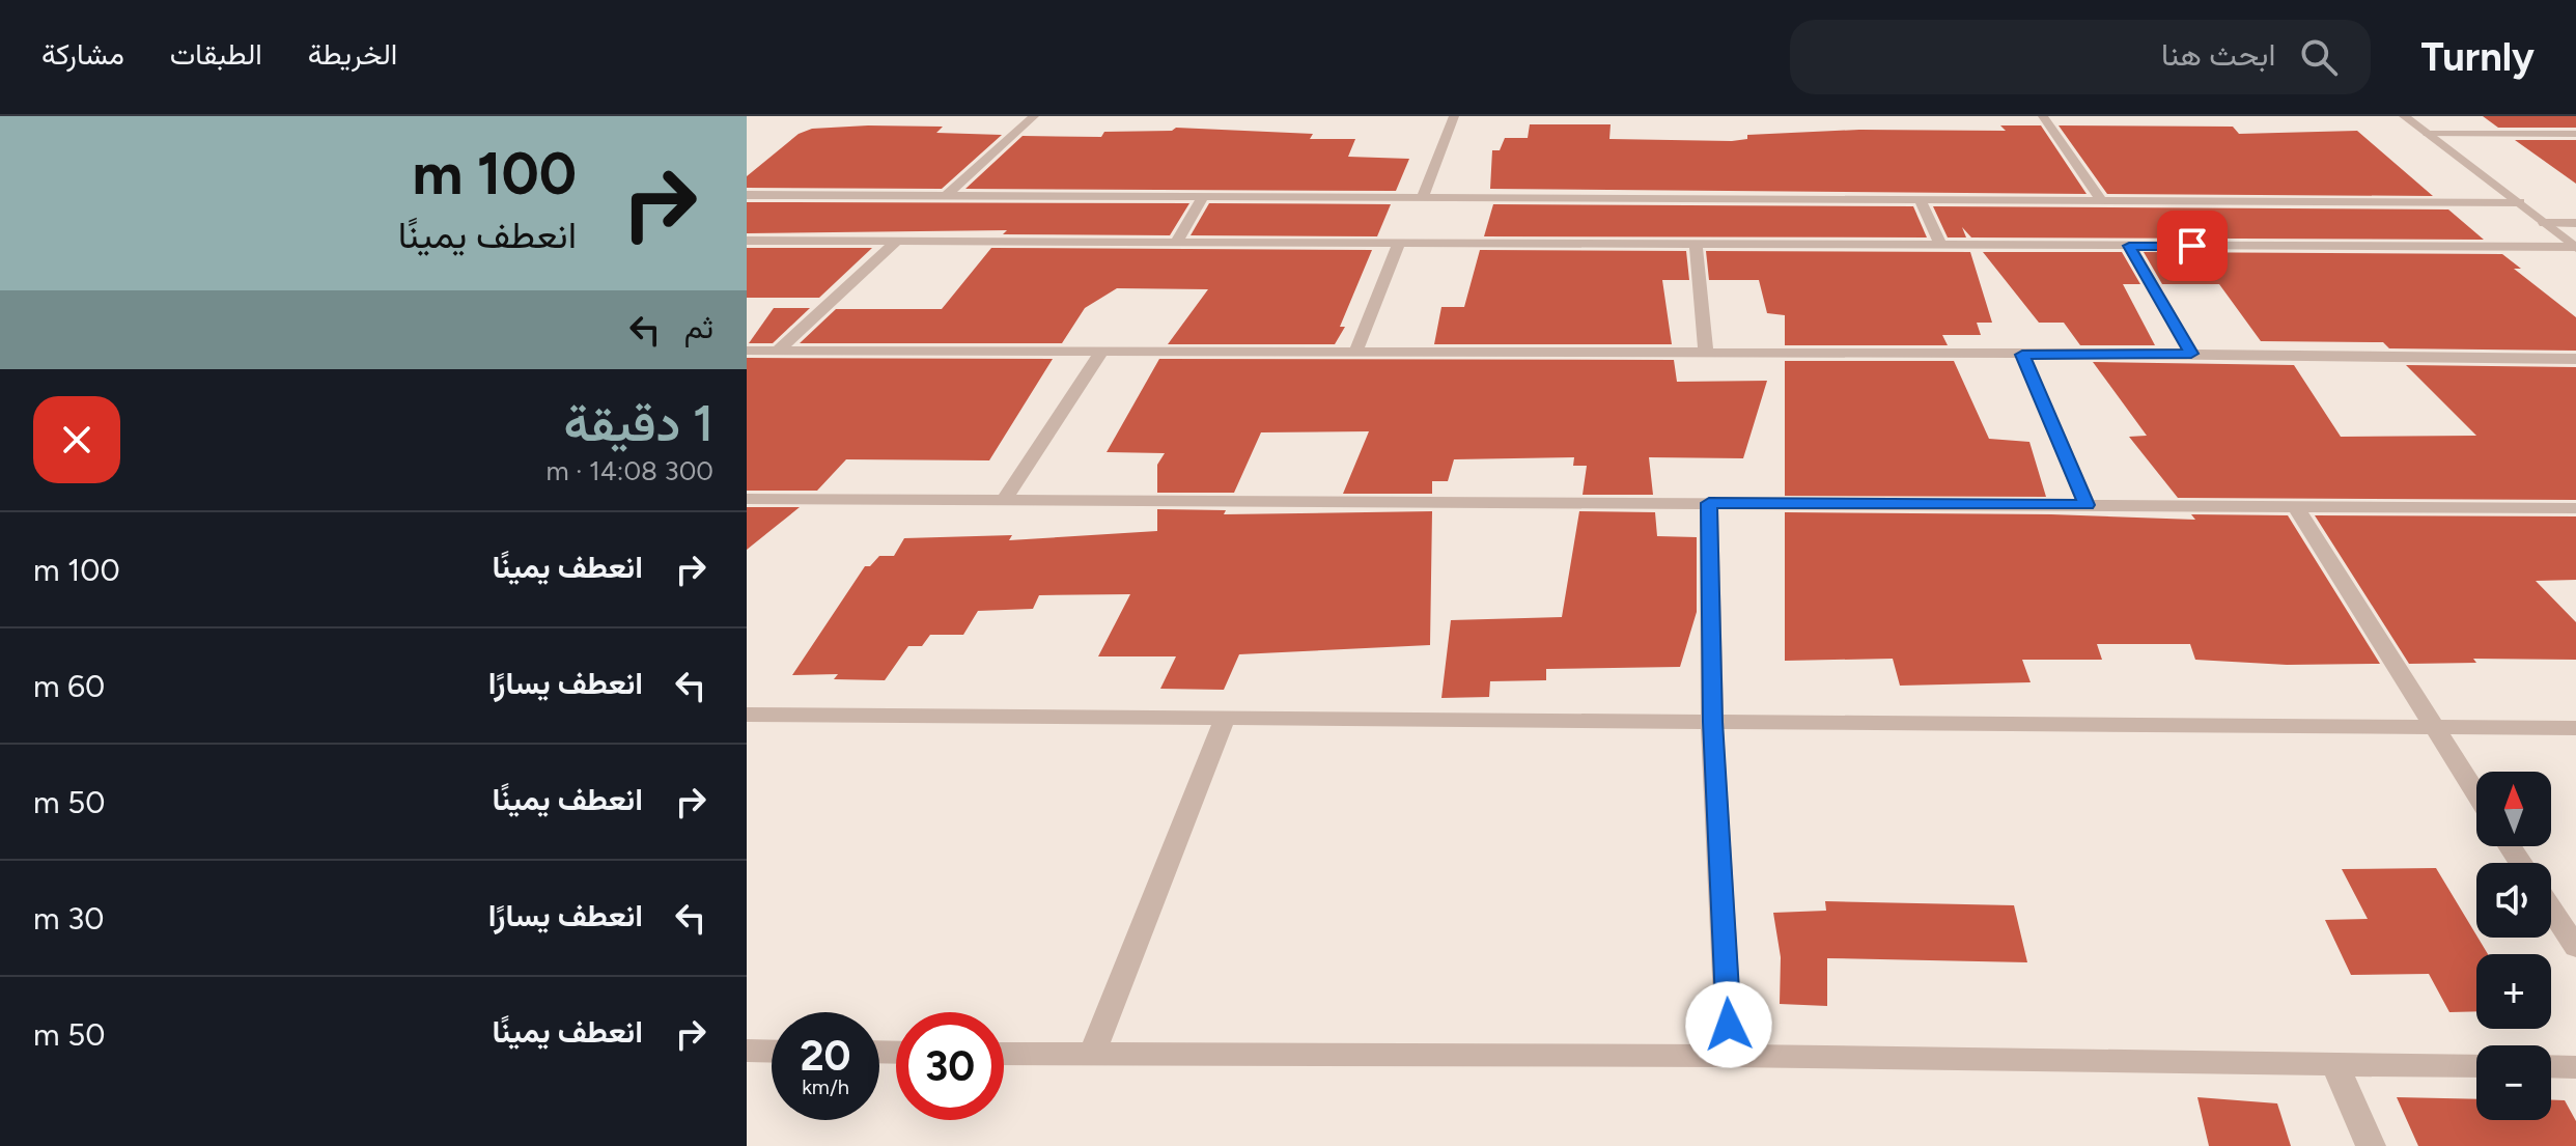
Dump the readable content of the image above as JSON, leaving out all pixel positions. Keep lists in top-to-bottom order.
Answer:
{
  "north": "top",
  "page": {
    "header": "Turnly",
    "search": "ابحث هنا",
    "nav": ["الخريطة", "الطبقات", "مشاركة"],
    "turn": ["100 m", "انعطف يمينًا"],
    "then": "ثم",
    "heading": ["1 دقيقة", "300 m · 14:08"],
    "list": [
      {
        "name": "انعطف يمينًا",
        "value": "100 m"
      },
      {
        "name": "انعطف يسارًا",
        "value": "60 m"
      },
      {
        "name": "انعطف يمينًا",
        "value": "50 m"
      },
      {
        "name": "انعطف يسارًا",
        "value": "30 m"
      },
      {
        "name": "انعطف يمينًا",
        "value": "50 m"
      }
    ],
    "map_buttons": ["+", "−"],
    "speed": "20 km/h",
    "limit": "30"
  }
}
